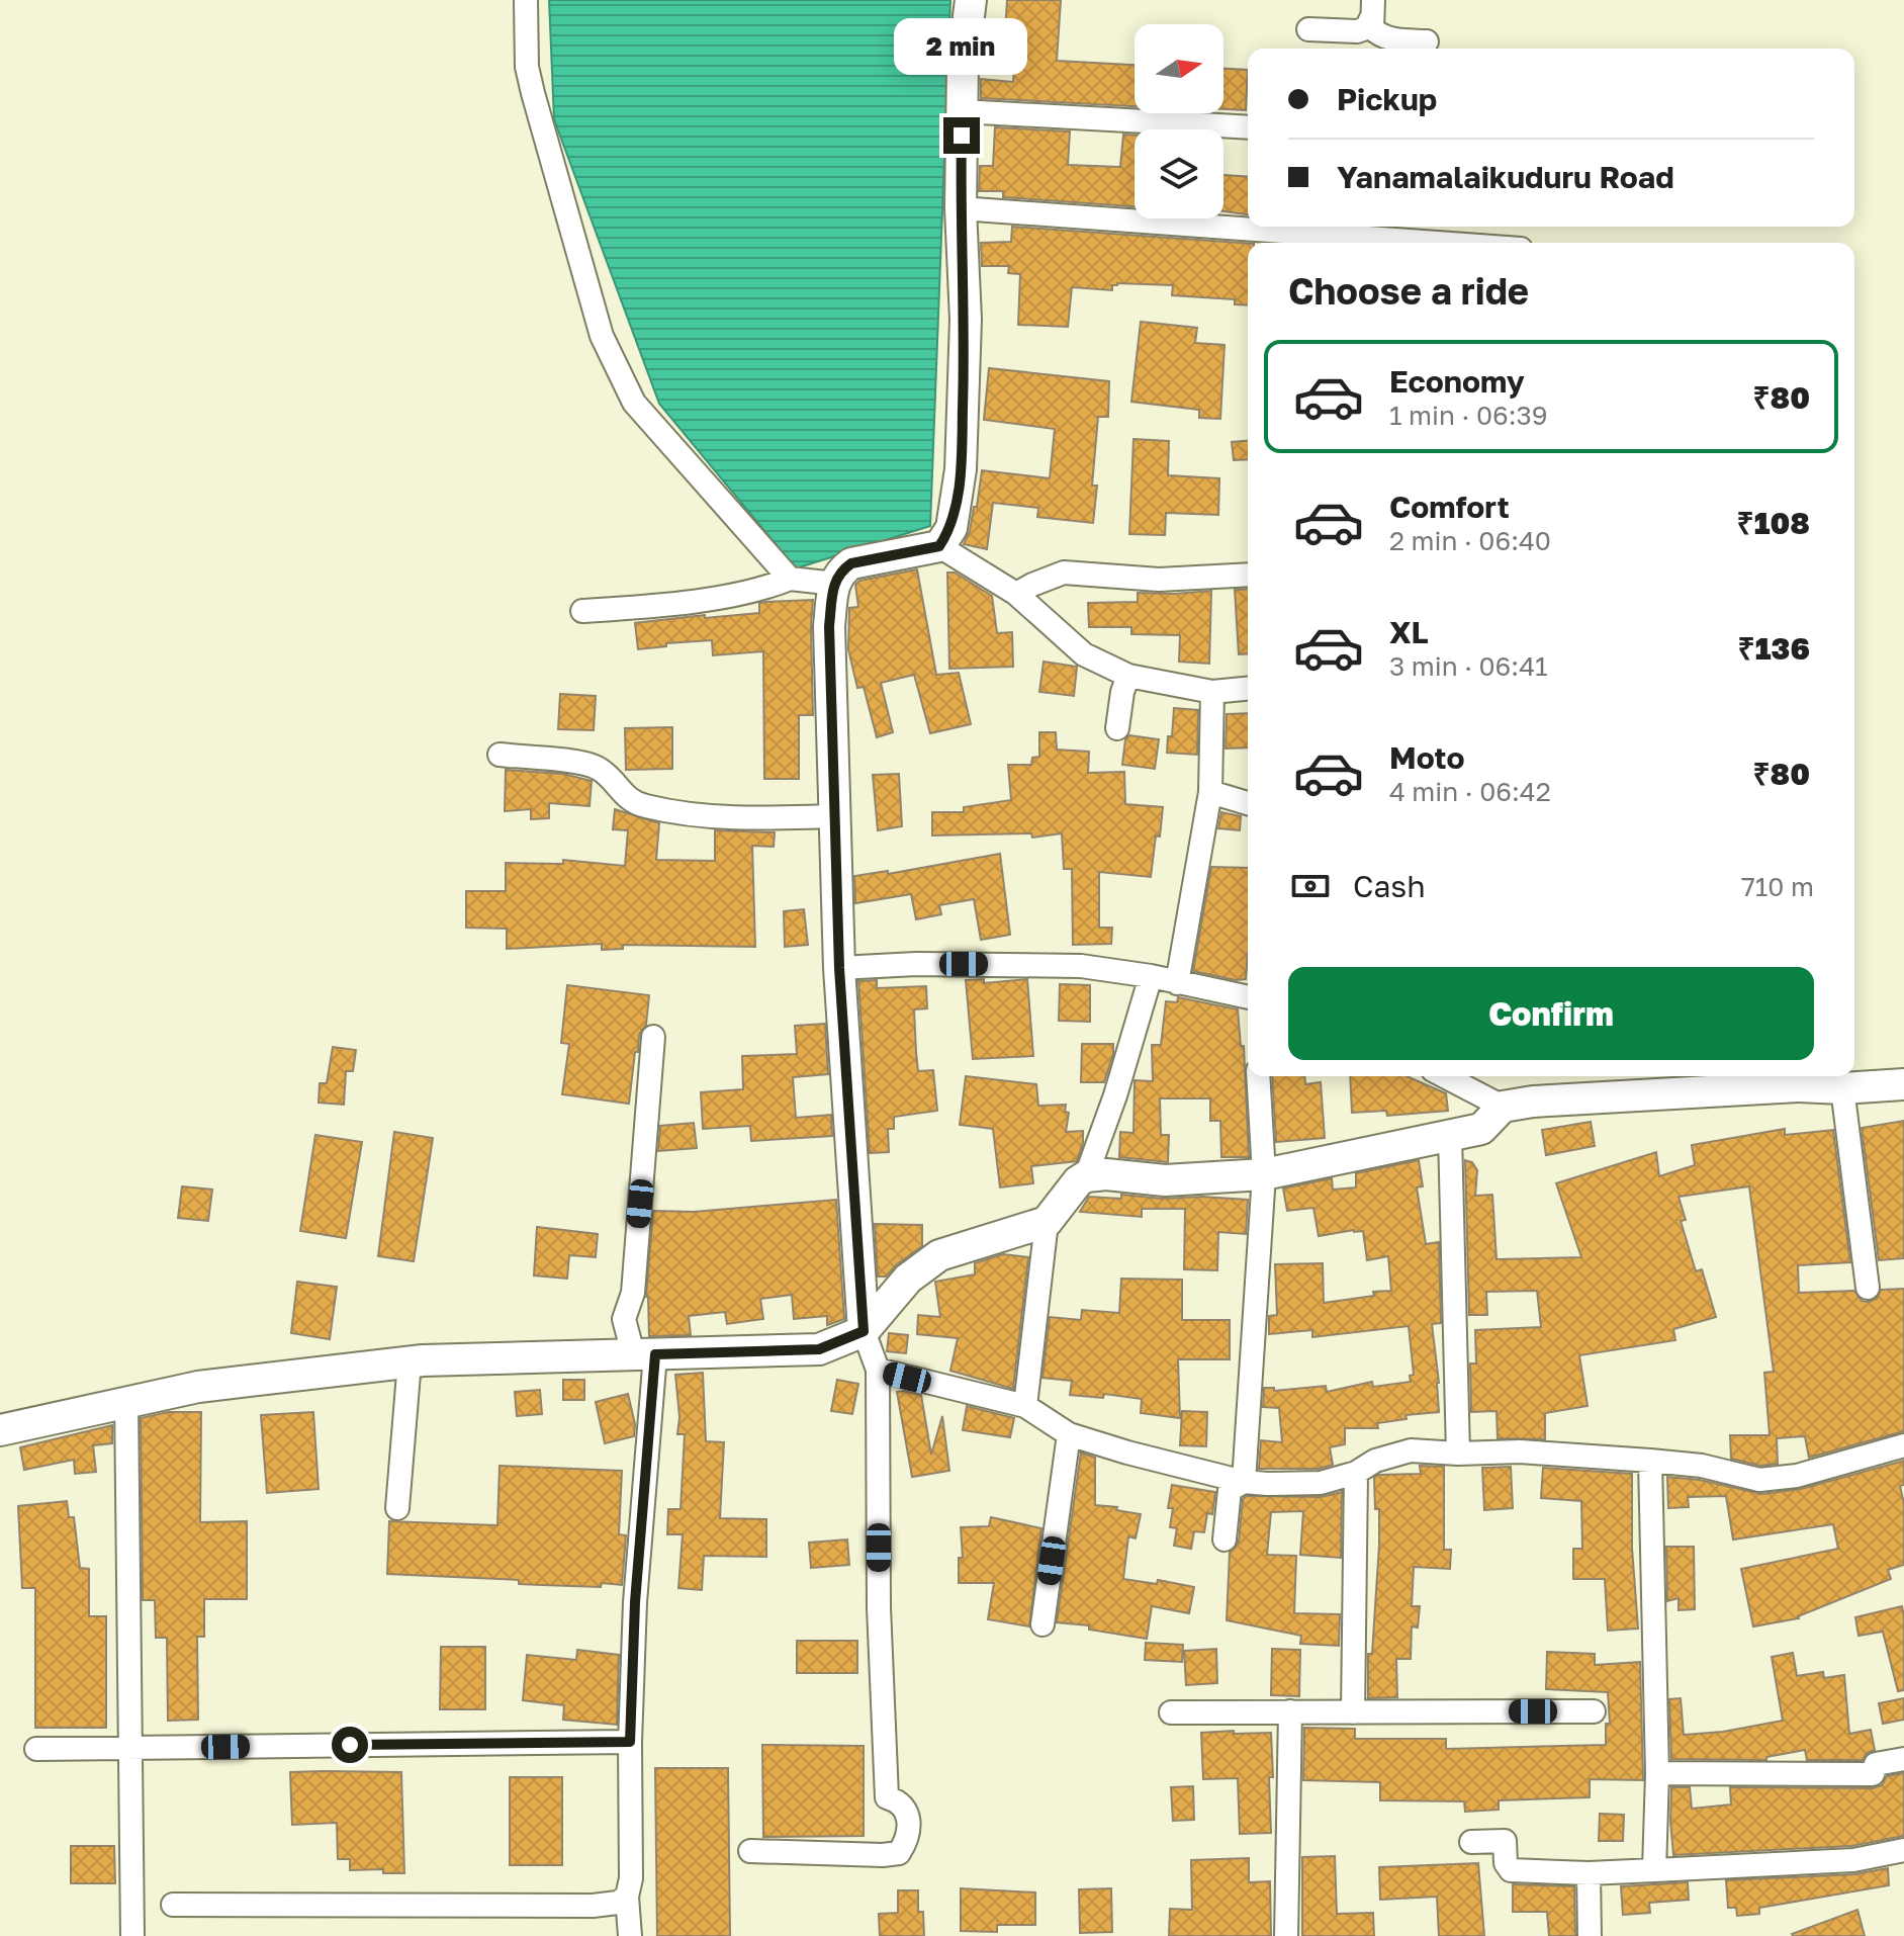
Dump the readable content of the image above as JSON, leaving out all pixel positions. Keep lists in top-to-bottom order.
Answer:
{
  "north": "right",
  "page": {
    "bubble": "2 min",
    "banner": ["Pickup", "Yanamalaikuduru Road"],
    "heading": "Choose a ride",
    "list": [
      {
        "name": "Economy",
        "note": "1 min · 06:39",
        "value": "₹80"
      },
      {
        "name": "Comfort",
        "note": "2 min · 06:40",
        "value": "₹108"
      },
      {
        "name": "XL",
        "note": "3 min · 06:41",
        "value": "₹136"
      },
      {
        "name": "Moto",
        "note": "4 min · 06:42",
        "value": "₹80"
      }
    ],
    "pay": ["Cash", "710 m"],
    "buttons": "Confirm"
  }
}
